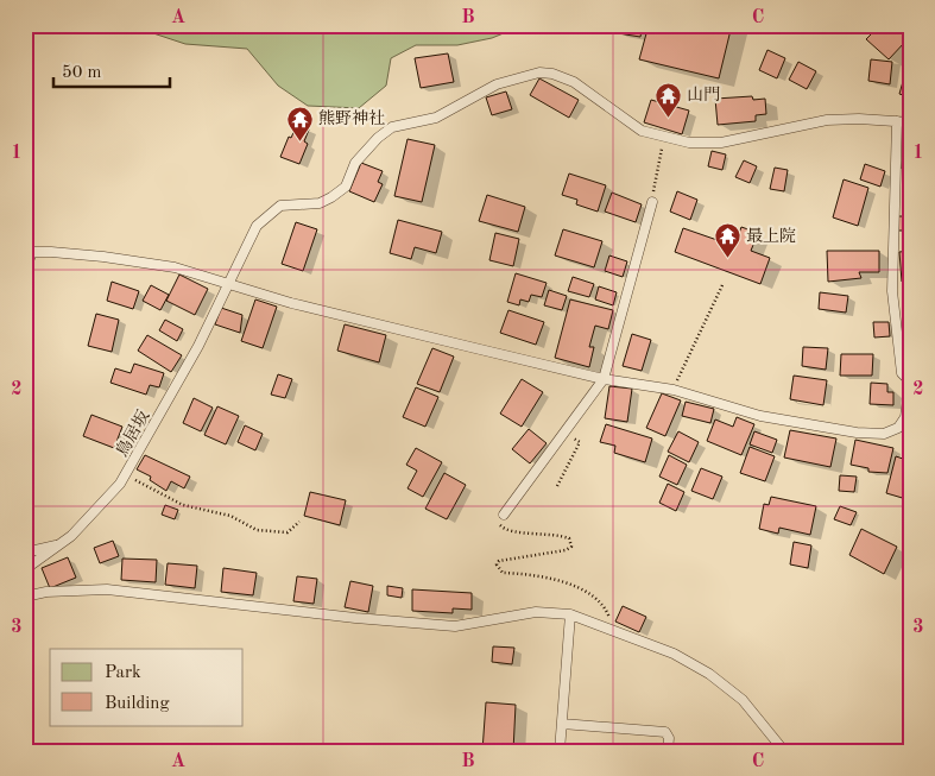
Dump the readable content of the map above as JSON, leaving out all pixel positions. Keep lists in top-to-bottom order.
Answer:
{
  "streets": {
    "lane": ["鳥居坂"]
  },
  "places": {
    "temple": ["山門", "熊野神社", "最上院"]
  },
  "legend": ["Park", "Building"],
  "scale_bar": "50 m",
  "grid": {
    "columns": ["A", "B", "C"],
    "rows": ["1", "2", "3"]
  }
}
